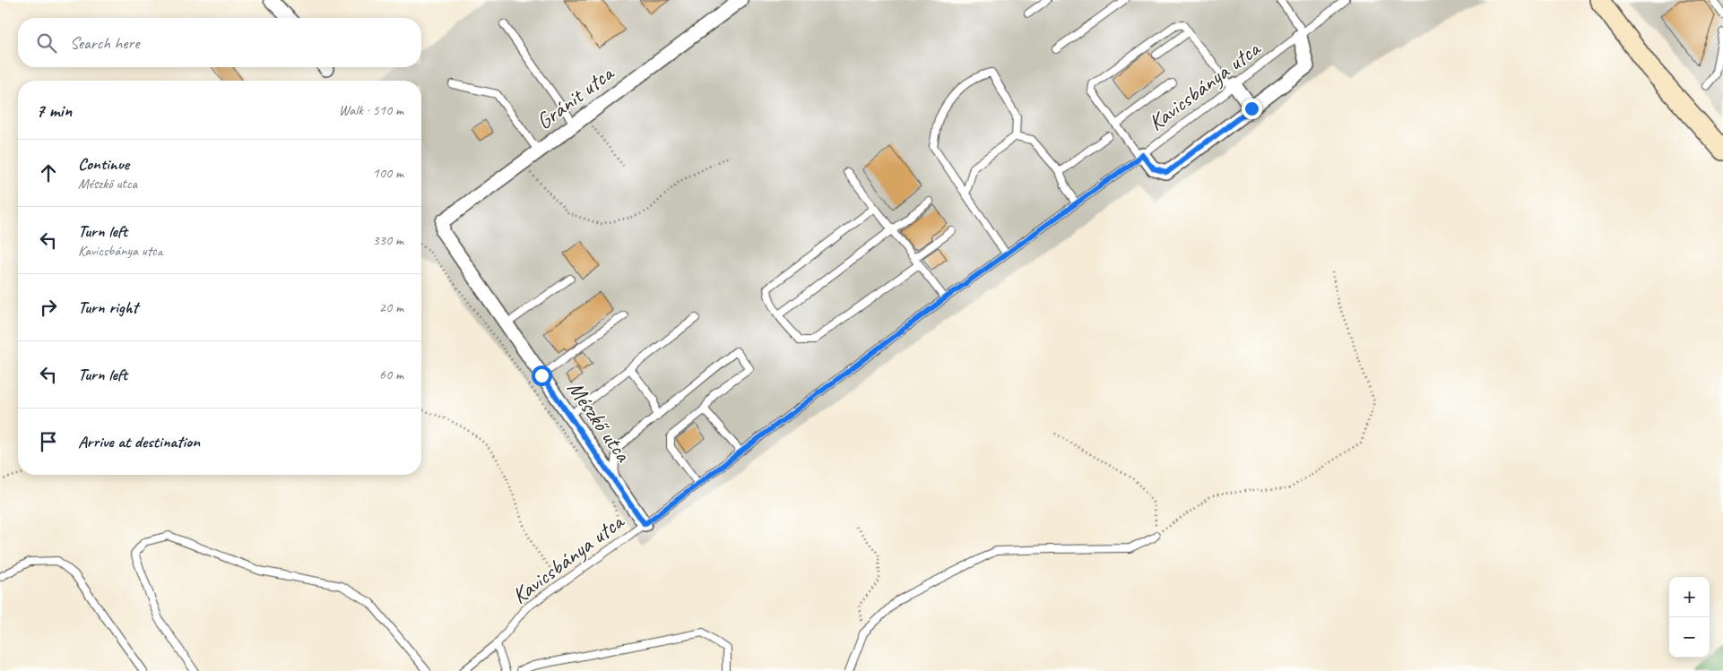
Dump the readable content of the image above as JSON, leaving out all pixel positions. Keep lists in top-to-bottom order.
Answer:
{
  "streets": {
    "street": ["Gránit utca", "Mészkő utca"],
    "lane": ["Kavicsbánya utca"]
  },
  "crossings": [
    ["Kavicsbánya utca", "Mészkő utca"],
    ["Gránit utca", "Mészkő utca"]
  ],
  "page": {
    "search": "Search here",
    "heading": ["7 min", "Walk · 510 m"],
    "list": [
      ["Continue", "Mészkő utca", "100 m"],
      ["Turn left", "Kavicsbánya utca", "330 m"],
      ["Turn right", "20 m"],
      ["Turn left", "60 m"],
      "Arrive at destination"
    ],
    "map_buttons": ["+", "−"]
  }
}
